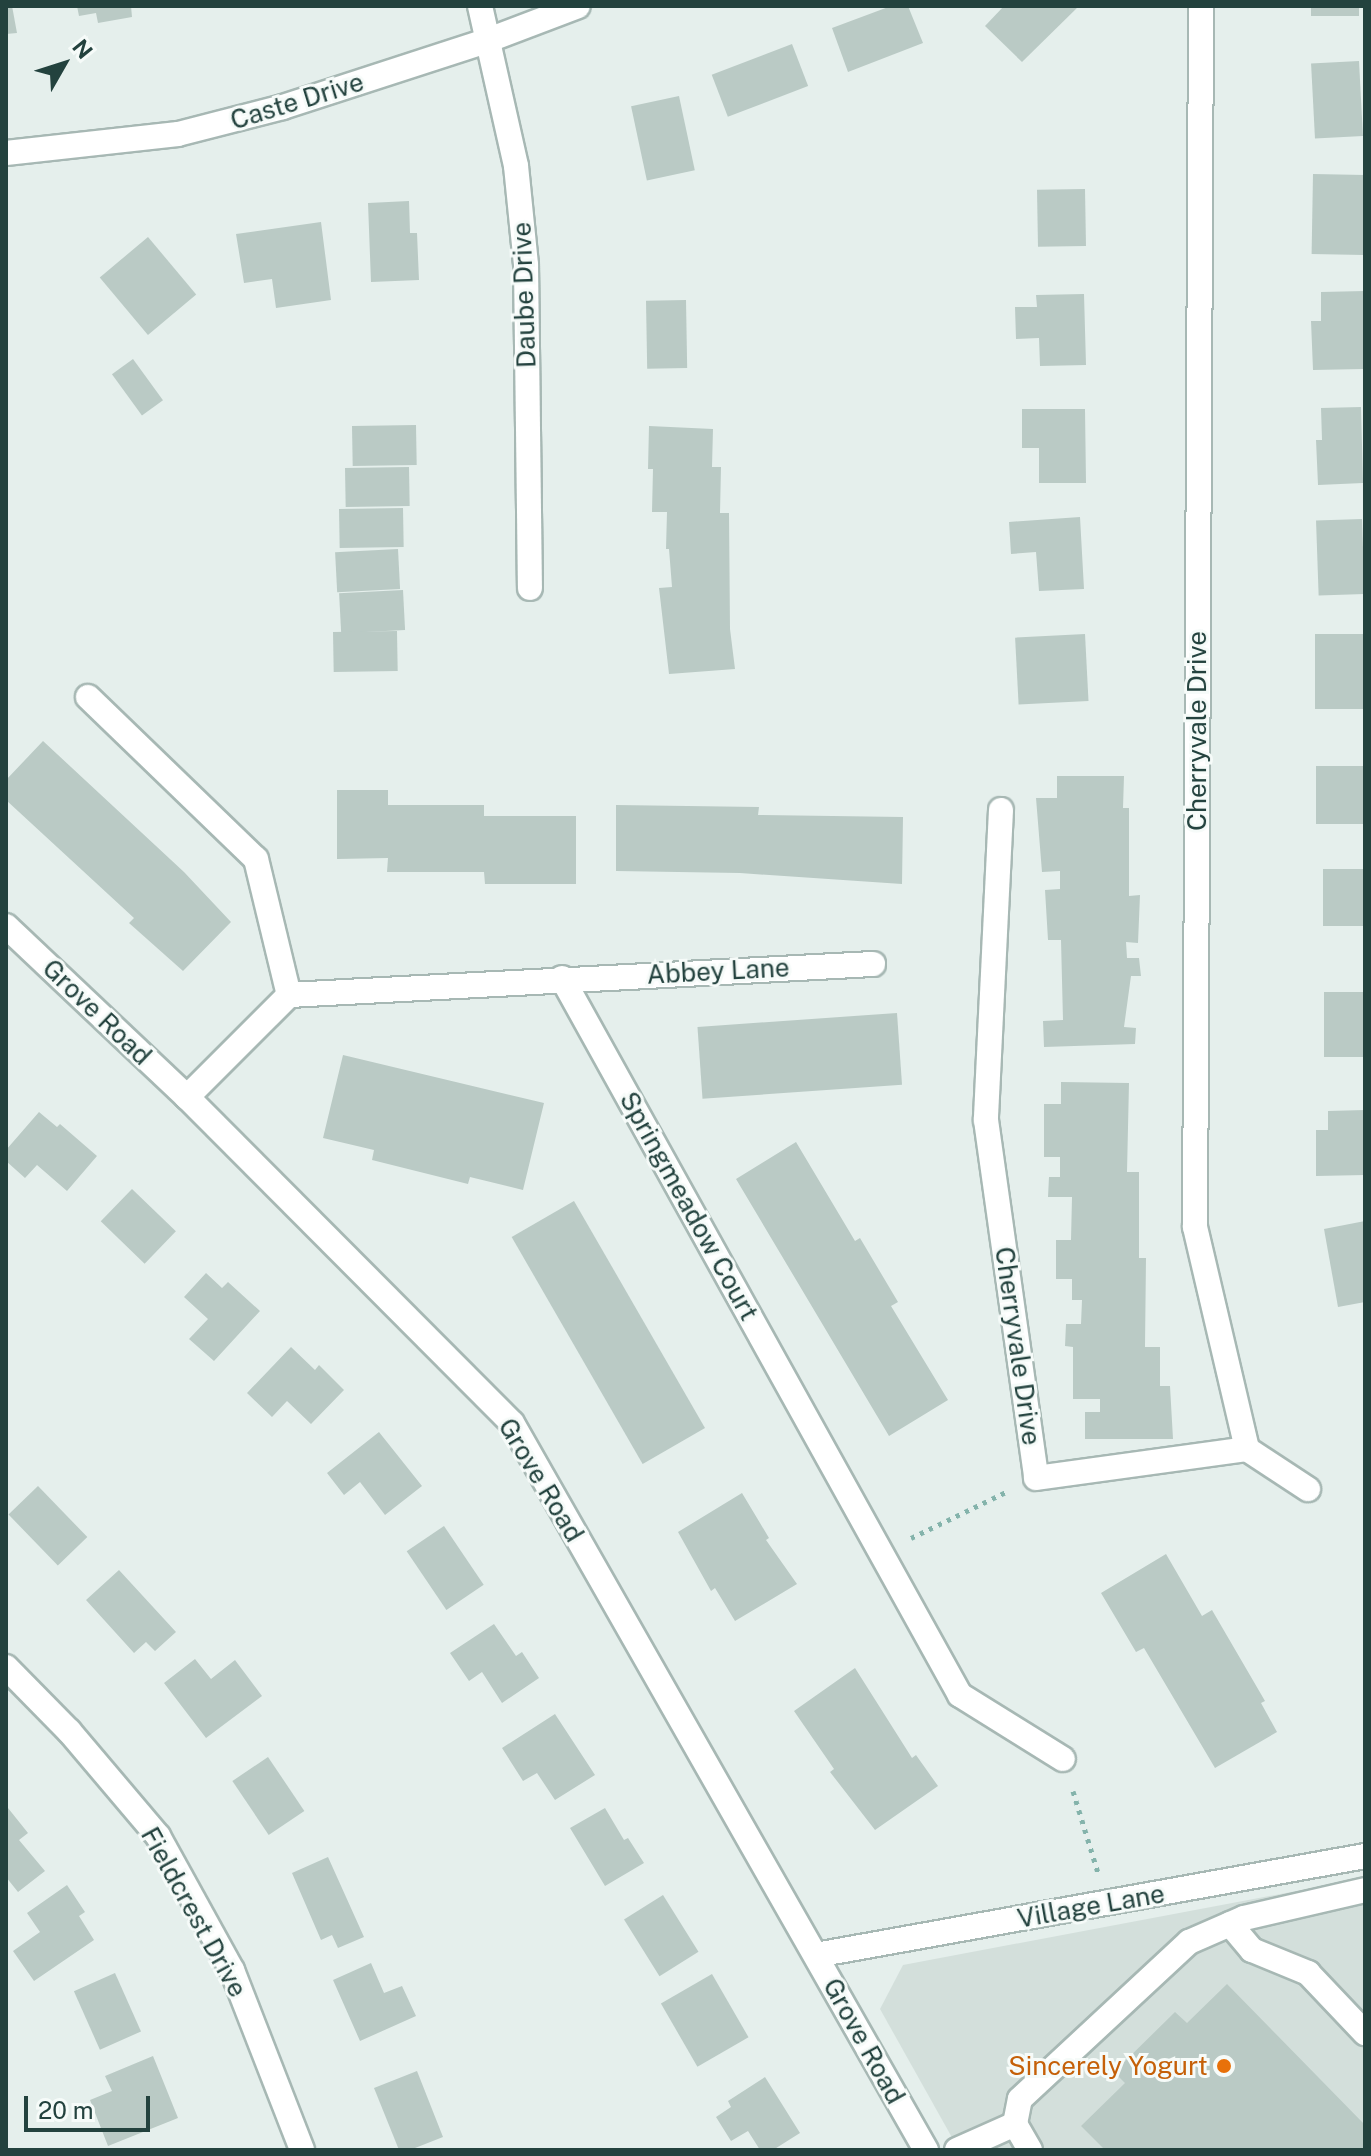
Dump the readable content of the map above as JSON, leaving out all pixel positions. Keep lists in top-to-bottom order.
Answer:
{
  "streets": {
    "street": [
      "Caste Drive",
      "Daube Drive",
      "Cherryvale Drive",
      "Abbey Lane",
      "Grove Road",
      "Springmeadow Court",
      "Village Lane",
      "Fieldcrest Drive"
    ]
  },
  "crossings": [
    ["Caste Drive", "Daube Drive"],
    ["Abbey Lane", "Springmeadow Court"],
    ["Grove Road", "Village Lane"]
  ],
  "places": ["Sincerely Yogurt"],
  "scale_bar": "20 m",
  "north": "top right"
}
